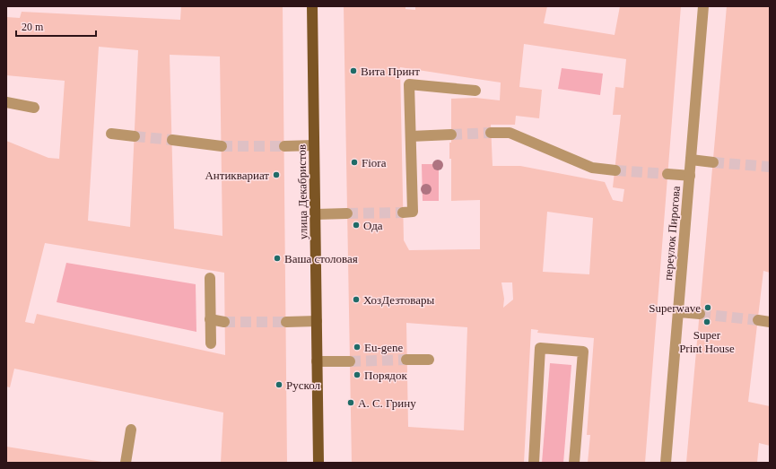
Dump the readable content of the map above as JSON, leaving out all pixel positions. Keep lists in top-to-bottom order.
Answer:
{
  "streets": {
    "main road": ["улица Декабристов"],
    "street": ["переулок Пирогова"]
  },
  "places": [
    "Вита Принт",
    "Fiora",
    "Антиквариат",
    "Ода",
    "Ваша столовая",
    "ХозДезтовары",
    "Superwave",
    "Super Print House",
    "Eu-gene",
    "Порядок",
    "Рускол",
    "А. С. Грину"
  ],
  "scale_bar": "20 m"
}
